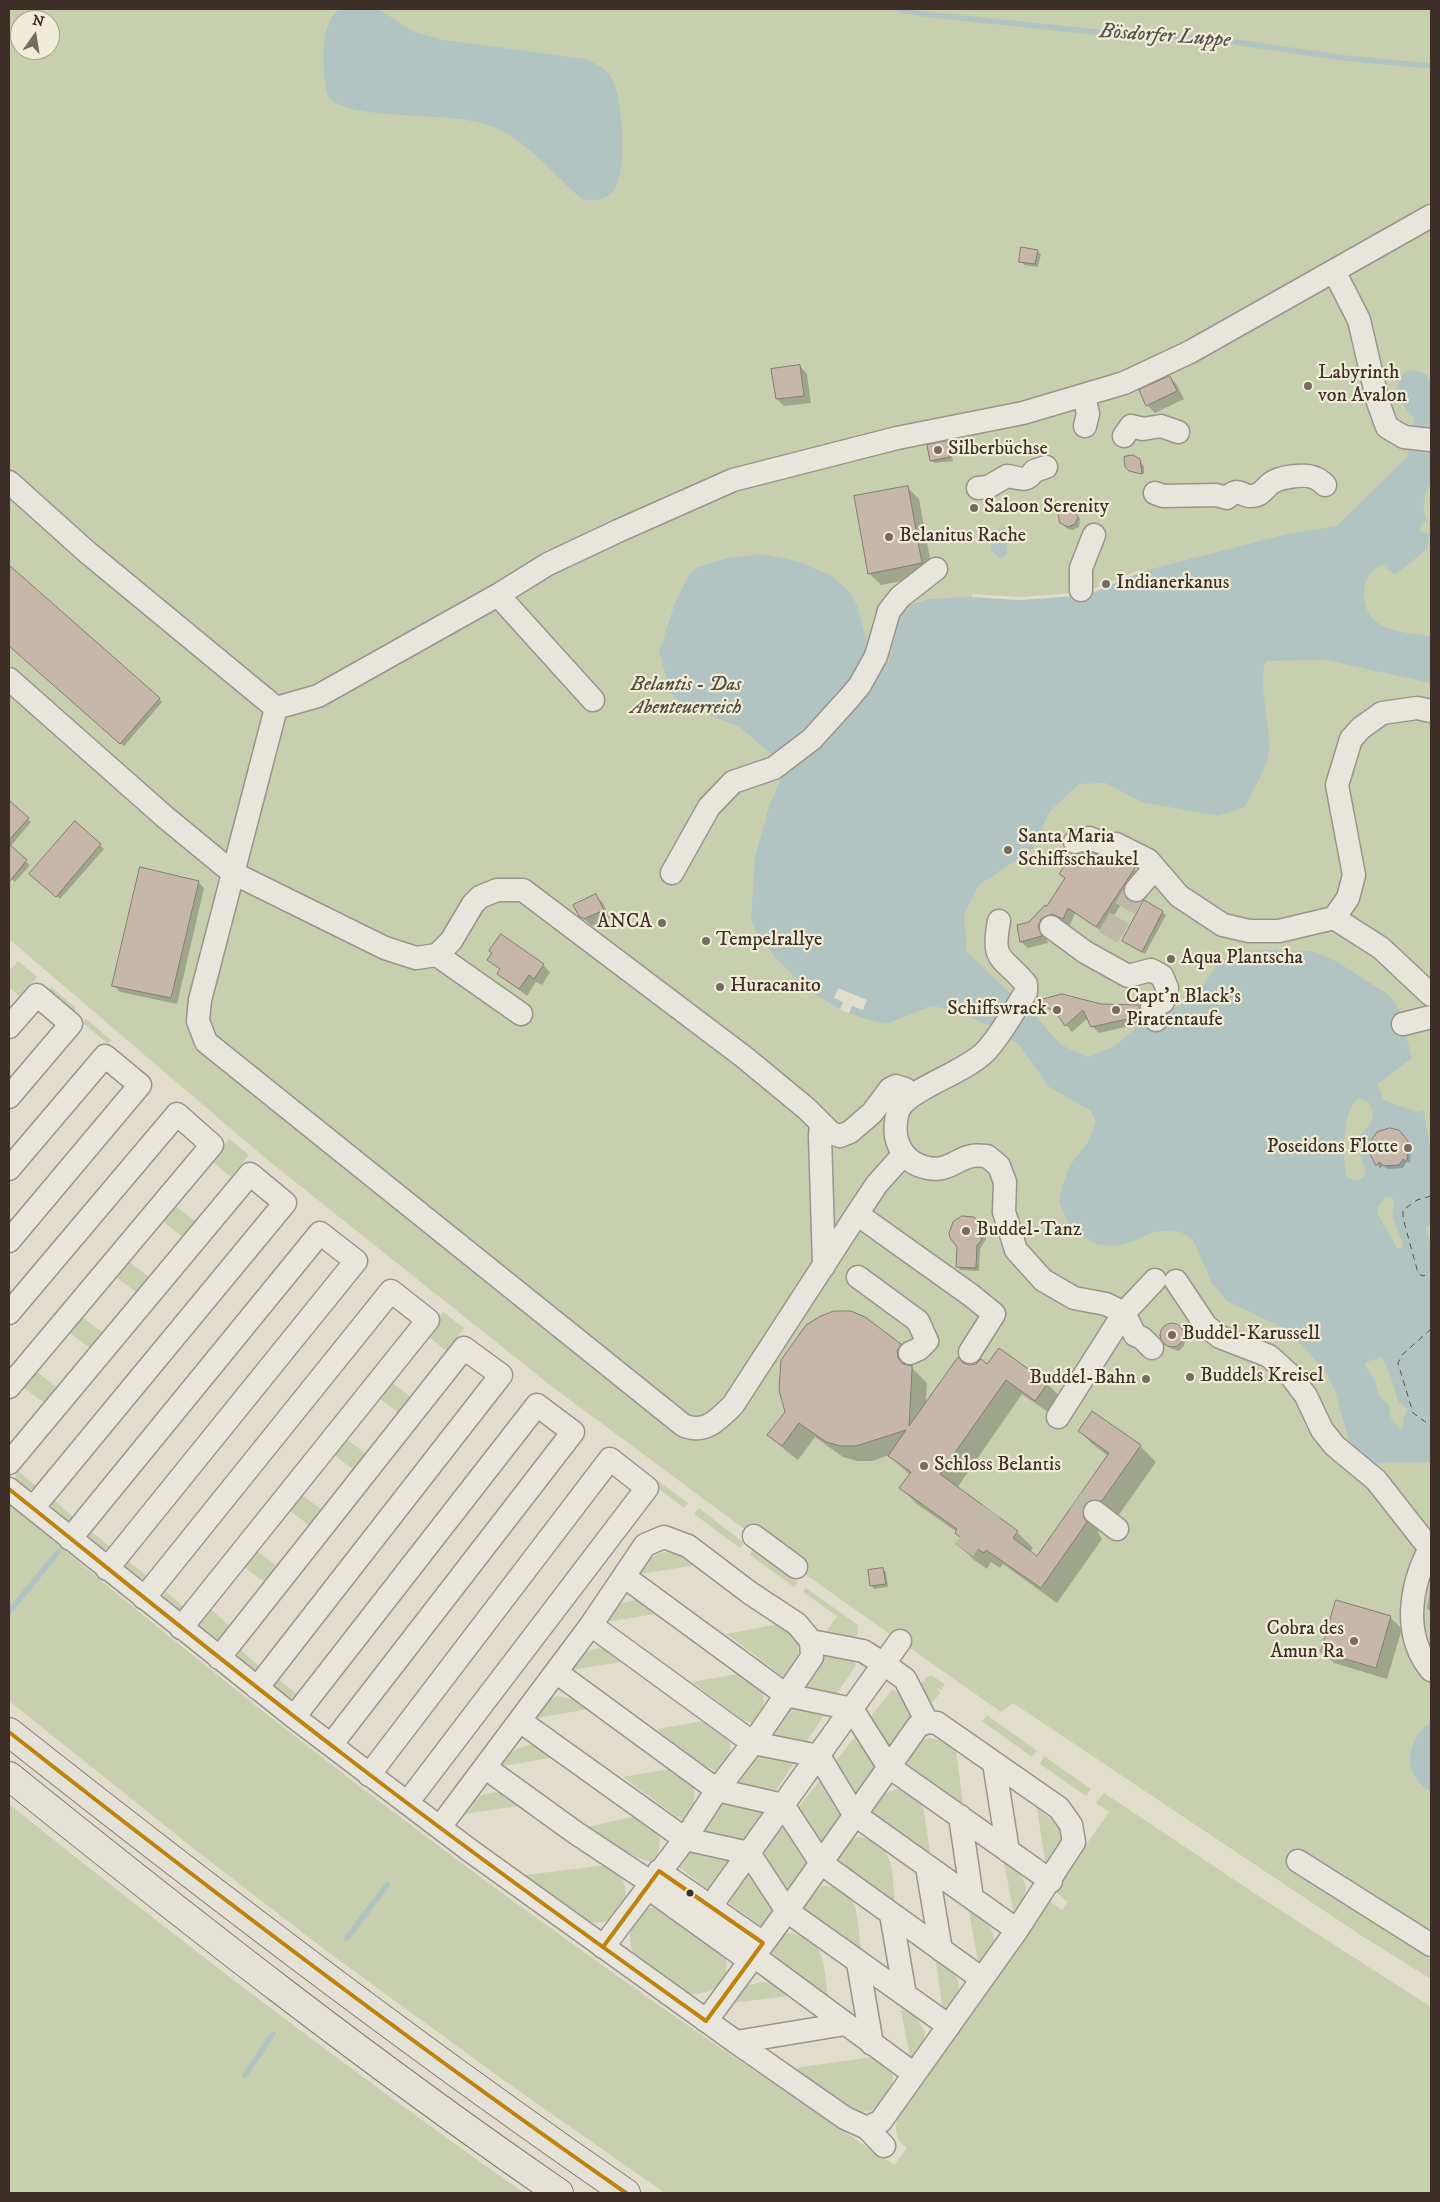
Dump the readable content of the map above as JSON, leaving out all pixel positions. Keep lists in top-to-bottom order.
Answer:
{
  "water": ["Bösdorfer Luppe"],
  "parks": ["Belantis - Das Abenteuerreich"],
  "places": [
    "Labyrinth von Avalon",
    "Silberbüchse",
    "Saloon Serenity",
    "Belanitus Rache",
    "Indianerkanus",
    "Santa Maria Schiffsschaukel",
    "ANCA",
    "Tempelrallye",
    "Aqua Plantscha",
    "Huracanito",
    "Schiffswrack",
    "Capt'n Black's Piratentaufe",
    "Poseidons Flotte",
    "Buddel-Tanz",
    "Buddel-Karussell",
    "Buddels Kreisel",
    "Buddel-Bahn",
    "Schloss Belantis",
    "Cobra des Amun Ra"
  ],
  "north": "top"
}
